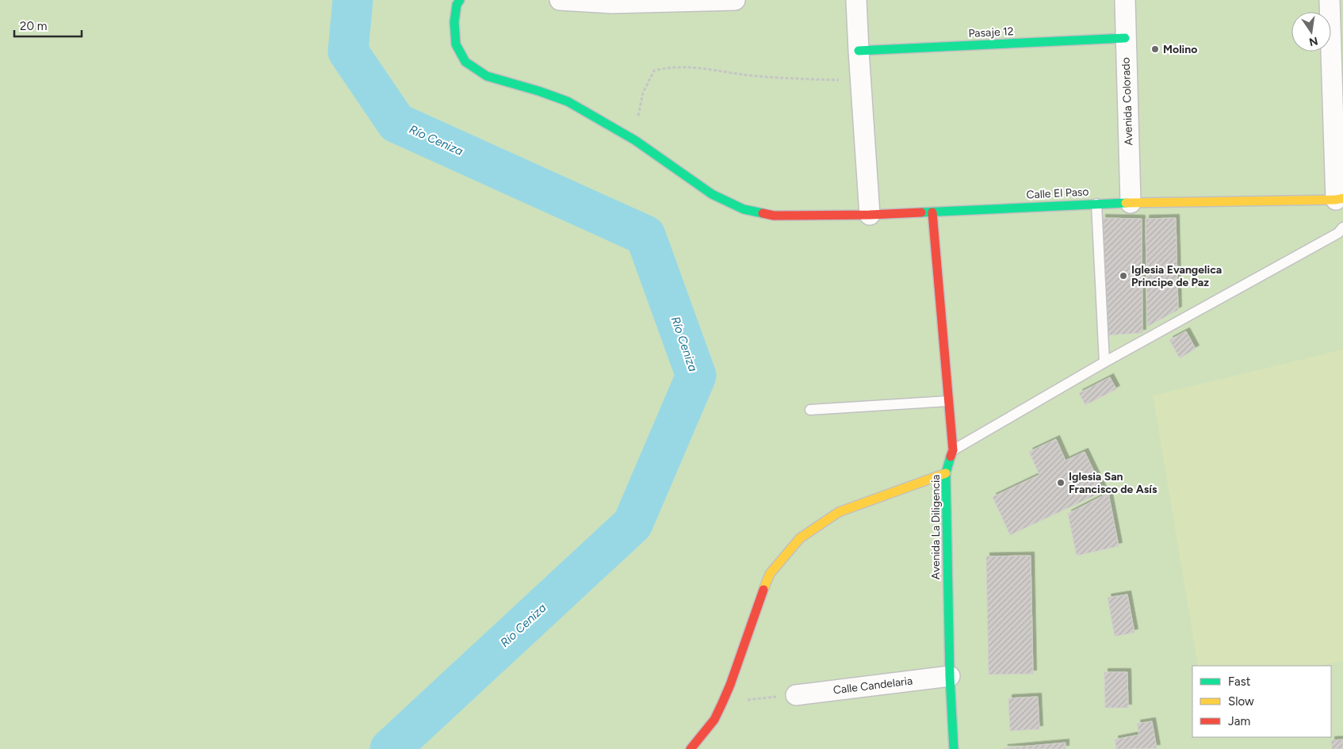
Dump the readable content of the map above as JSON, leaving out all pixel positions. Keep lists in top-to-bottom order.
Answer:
{
  "streets": {
    "street": [
      "Pasaje 12",
      "Avenida Colorado",
      "Calle El Paso",
      "Avenida La Diligencia",
      "Calle Candelaria"
    ]
  },
  "crossings": [
    ["Pasaje 12", "Avenida Colorado"],
    ["Avenida Colorado", "Calle El Paso"],
    ["Calle El Paso", "Avenida La Diligencia"],
    ["Avenida La Diligencia", "Calle Candelaria"]
  ],
  "water": ["Río Ceniza"],
  "places": ["Molino", "Iglesia Evangelica Principe de Paz", "Iglesia San Francisco de Asís"],
  "legend": ["Fast", "Slow", "Jam"],
  "scale_bar": "20 m",
  "north": "bottom"
}
